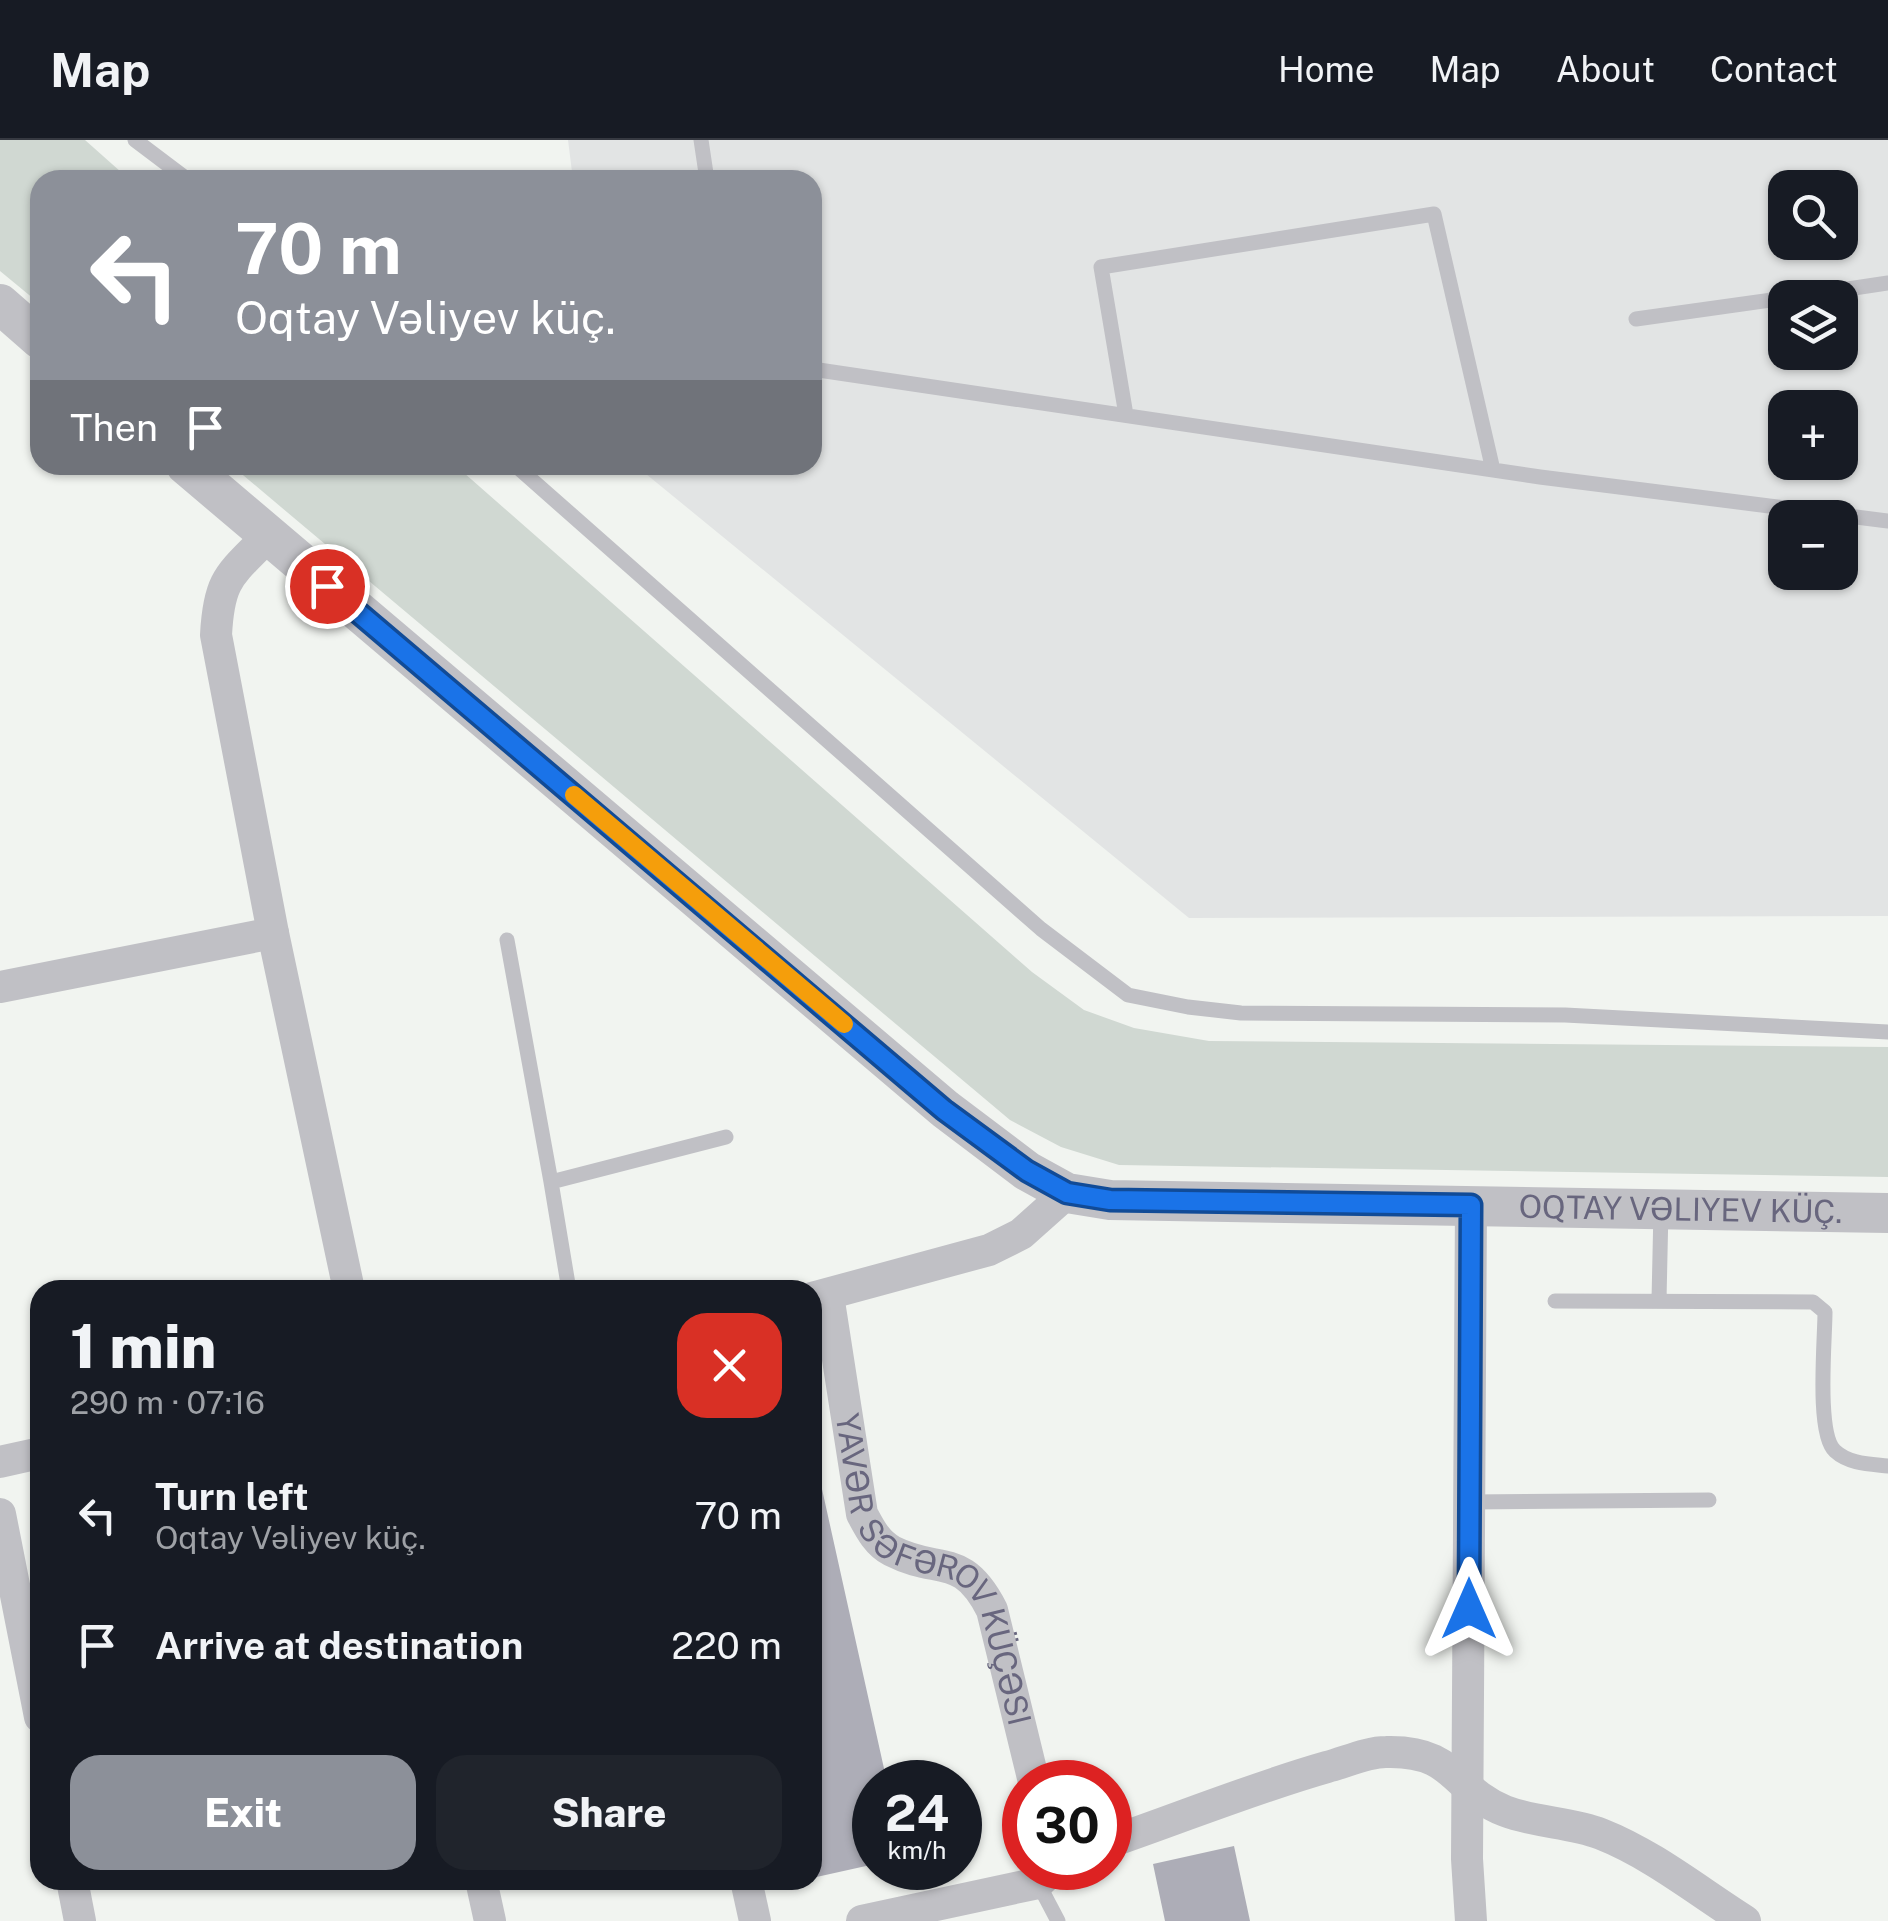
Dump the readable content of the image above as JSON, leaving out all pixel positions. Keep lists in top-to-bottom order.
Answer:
{
  "streets": {
    "street": ["OQTAY VƏLIYEV KÜÇ.", "YAVƏR SƏFƏROV KÜÇƏSI"]
  },
  "crossings": [
    ["OQTAY VƏLIYEV KÜÇ.", "YAVƏR SƏFƏROV KÜÇƏSI"]
  ],
  "page": {
    "header": "Map",
    "nav": [
      "Home",
      "Map",
      "About",
      "Contact"
    ],
    "map_buttons": ["+", "−"],
    "turn": ["70 m", "Oqtay Vəliyev küç."],
    "then": "Then",
    "heading": ["1 min", "290 m · 07:16"],
    "list": [
      {
        "name": "Turn left",
        "note": "Oqtay Vəliyev küç.",
        "value": "70 m"
      },
      {
        "name": "Arrive at destination",
        "value": "220 m"
      }
    ],
    "buttons": ["Exit", "Share"],
    "speed": "24 km/h",
    "limit": "30"
  }
}
